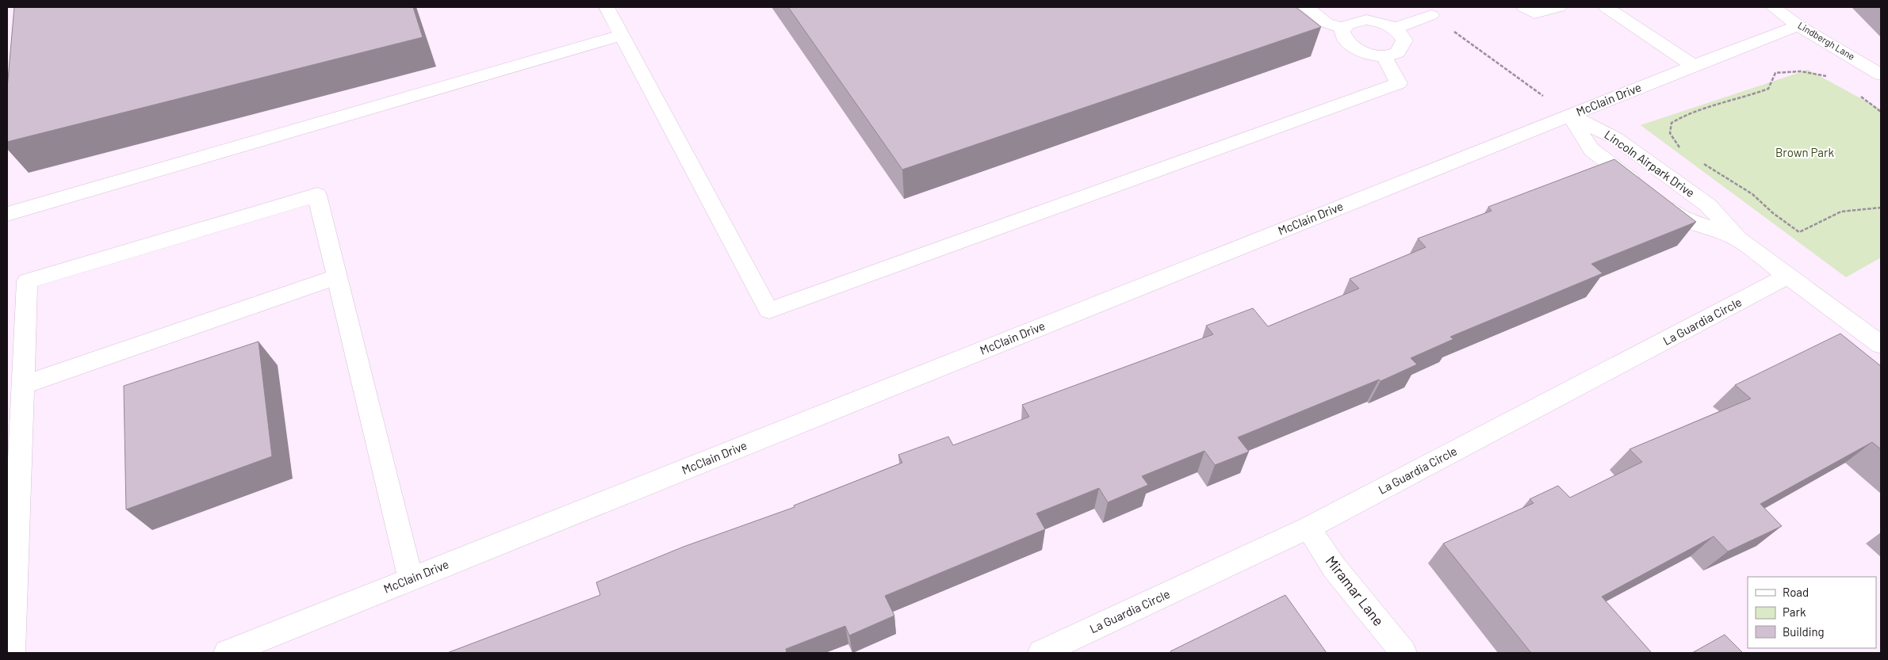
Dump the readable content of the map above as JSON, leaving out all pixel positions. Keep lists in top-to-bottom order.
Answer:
{
  "streets": {
    "street": [
      "Lindbergh Lane",
      "McClain Drive",
      "Lincoln Airpark Drive",
      "La Guardia Circle",
      "Miramar Lane"
    ]
  },
  "crossings": [
    ["Lindbergh Lane", "McClain Drive"],
    ["McClain Drive", "Lincoln Airpark Drive"],
    ["Lincoln Airpark Drive", "La Guardia Circle"],
    ["La Guardia Circle", "Miramar Lane"]
  ],
  "parks": ["Brown Park"],
  "legend": ["Road", "Park", "Building"]
}
